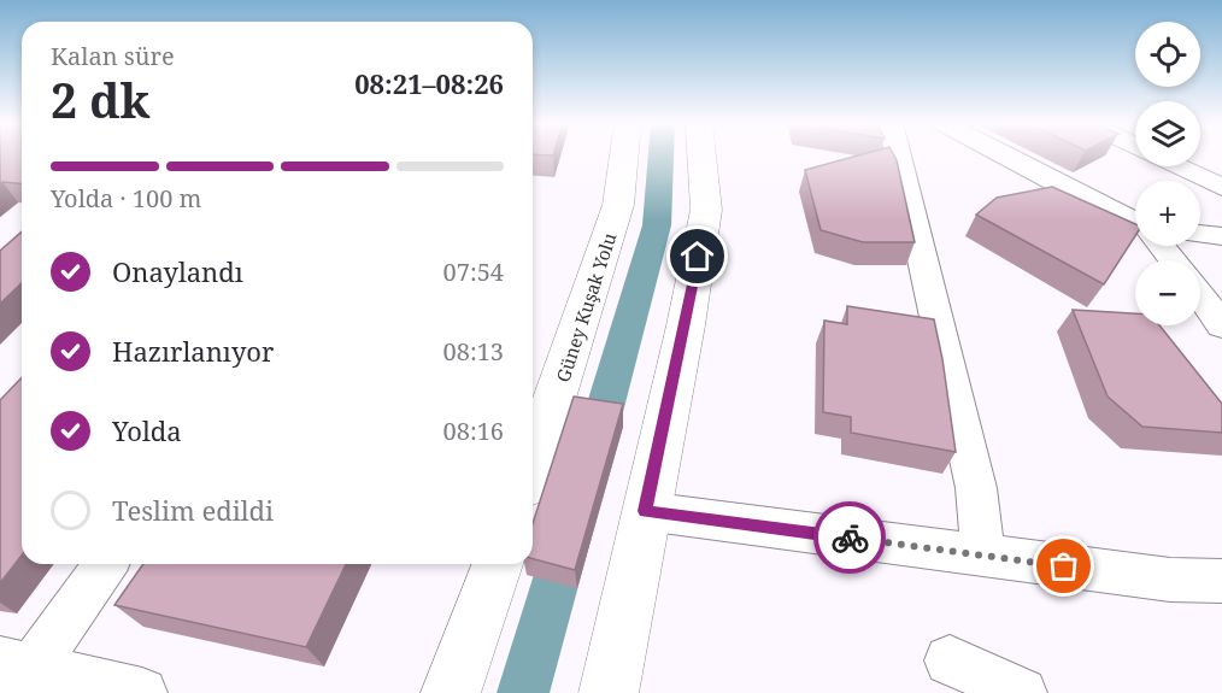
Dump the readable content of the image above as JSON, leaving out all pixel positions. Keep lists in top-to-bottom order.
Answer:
{
  "streets": {
    "main road": ["Güney Kuşak Yolu"]
  },
  "page": {
    "map_buttons": ["+", "−"],
    "heading": ["2 dk", "Kalan süre", "08:21–08:26"],
    "bar": "Yolda · 100 m",
    "list": [
      ["Onaylandı", "07:54"],
      ["Hazırlanıyor", "08:13"],
      ["Yolda", "08:16"],
      "Teslim edildi"
    ]
  }
}
